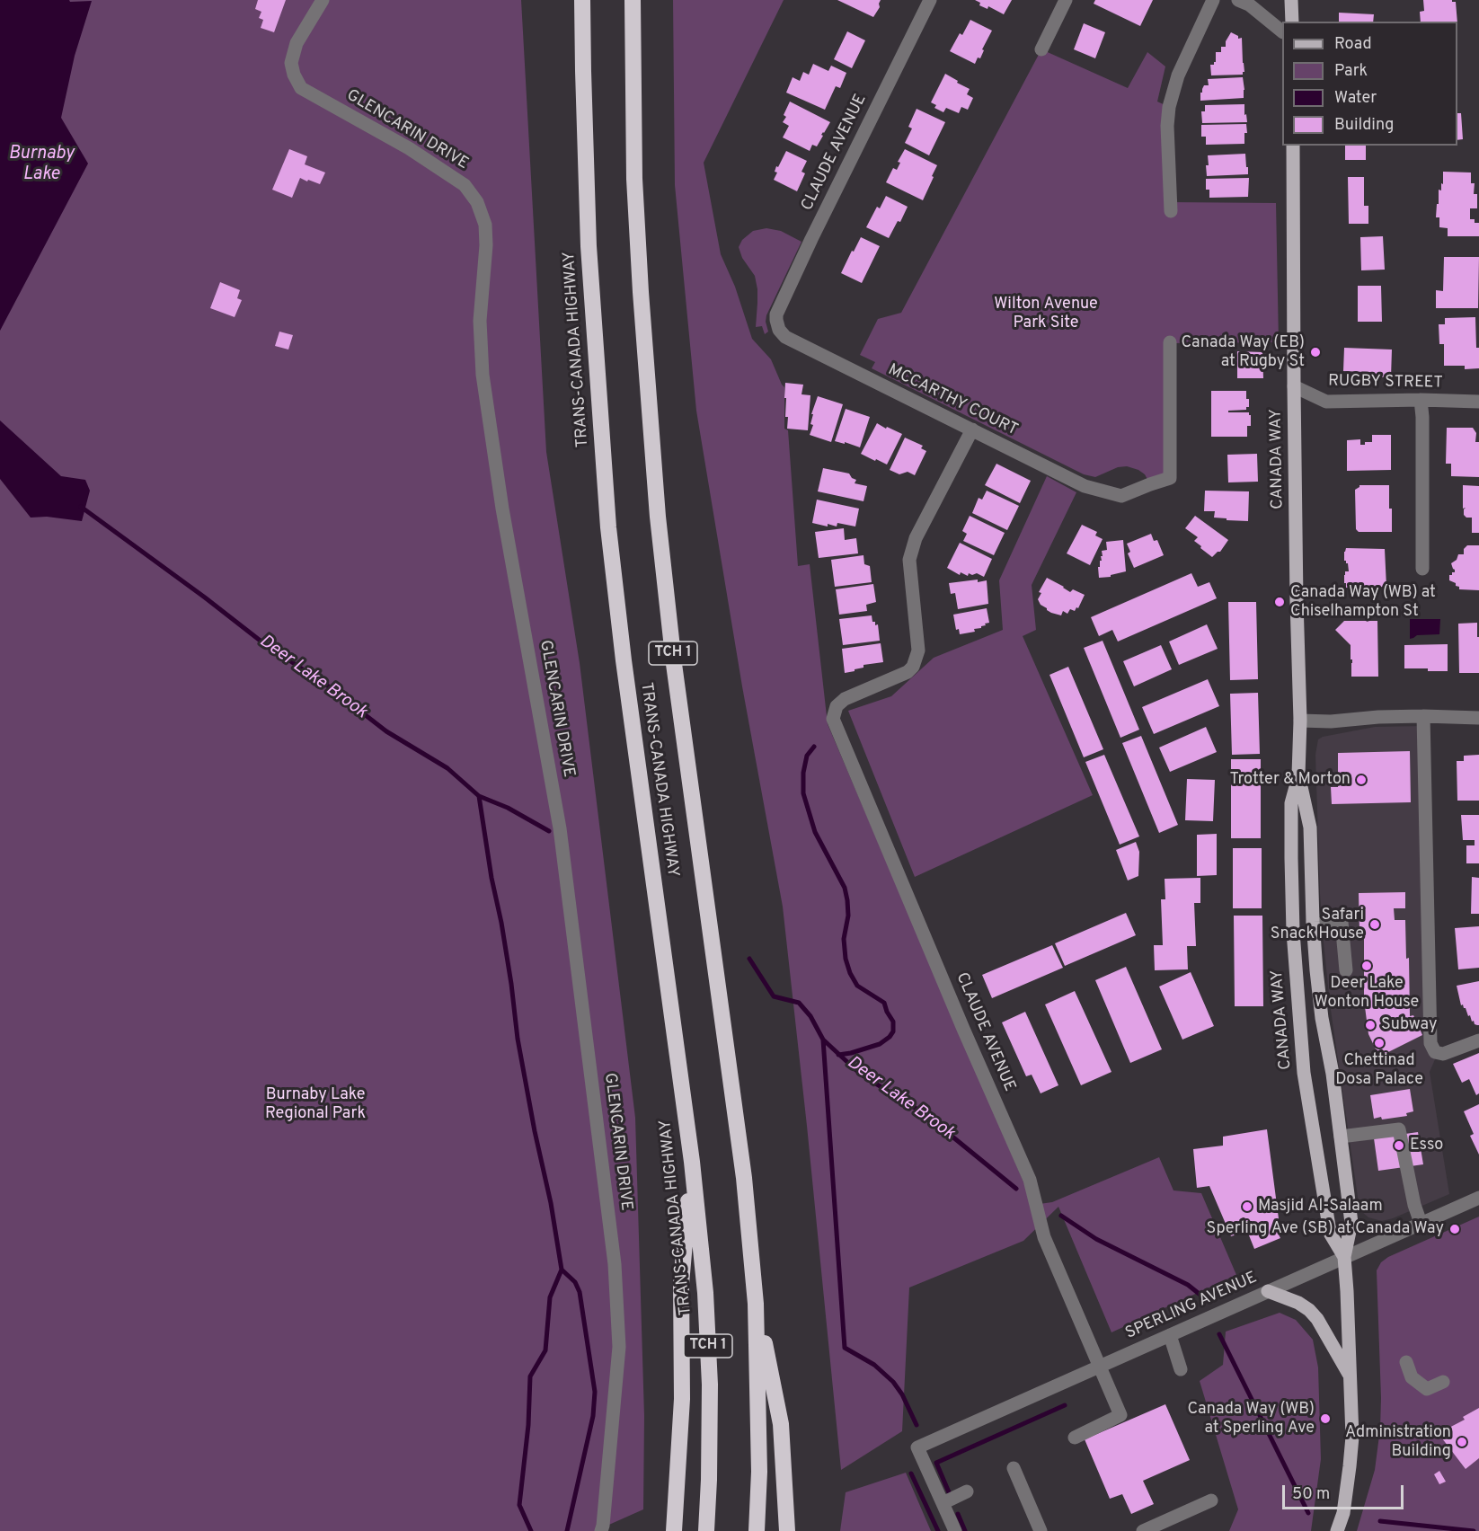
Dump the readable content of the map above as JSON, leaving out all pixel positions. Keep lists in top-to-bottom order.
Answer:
{
  "streets": {
    "highway": ["TRANS-CANADA HIGHWAY", "TCH 1"],
    "main road": ["CANADA WAY"],
    "street": [
      "GLENCARIN DRIVE",
      "CLAUDE AVENUE",
      "RUGBY STREET",
      "MCCARTHY COURT",
      "SPERLING AVENUE"
    ]
  },
  "crossings": [
    ["CLAUDE AVENUE", "MCCARTHY COURT"],
    ["CLAUDE AVENUE", "SPERLING AVENUE"],
    ["RUGBY STREET", "CANADA WAY"],
    ["CANADA WAY", "SPERLING AVENUE"]
  ],
  "water": ["Burnaby Lake", "Deer Lake Brook"],
  "parks": ["Wilton Avenue Park Site", "Burnaby Lake Regional Park"],
  "places": [
    "Canada Way (EB) at Rugby St",
    "Canada Way (WB) at Chiselhampton St",
    "Trotter & Morton",
    "Safari Snack House",
    "Deer Lake Wonton House",
    "Subway",
    "Chettinad Dosa Palace",
    "Esso",
    "Masjid Al-Salaam",
    "Sperling Ave (SB) at Canada Way",
    "Canada Way (WB) at Sperling Ave",
    "Administration Building"
  ],
  "legend": [
    "Road",
    "Park",
    "Water",
    "Building"
  ],
  "scale_bar": "50 m"
}
